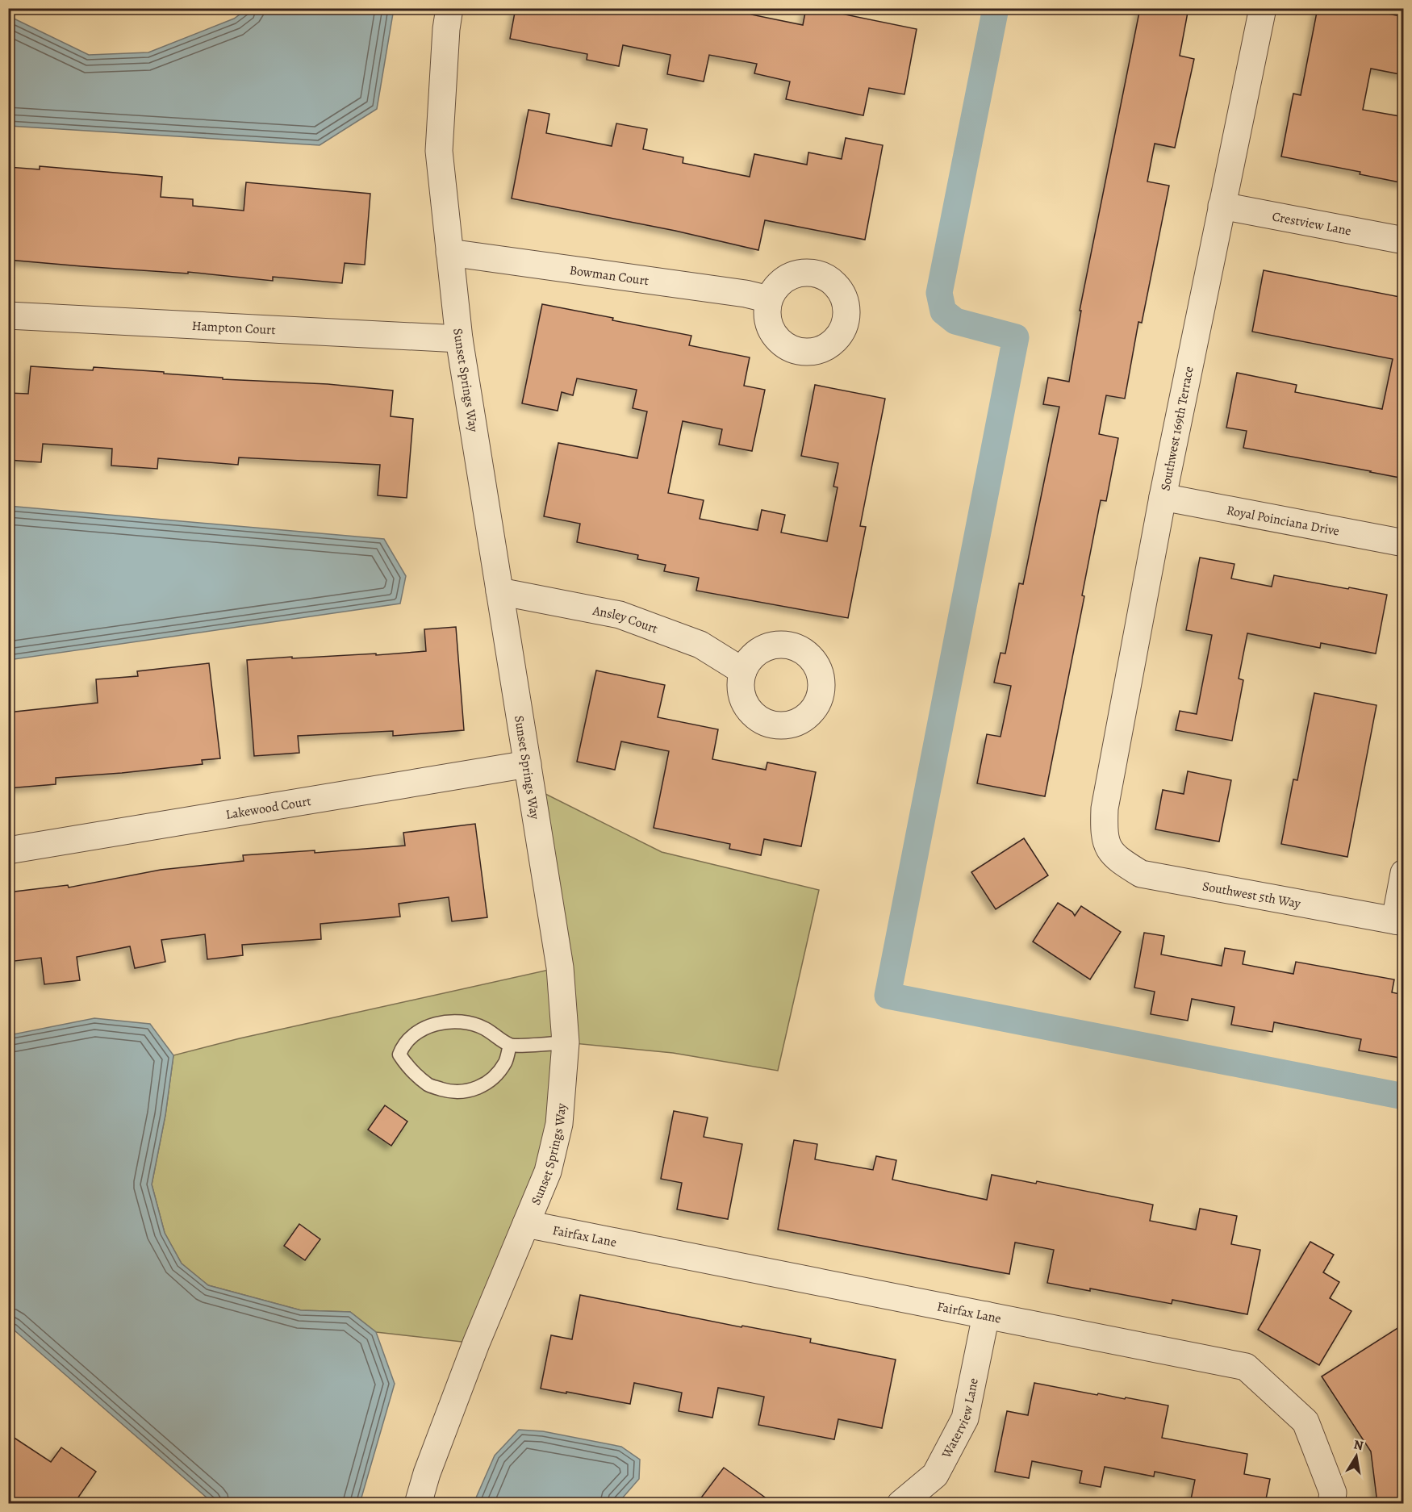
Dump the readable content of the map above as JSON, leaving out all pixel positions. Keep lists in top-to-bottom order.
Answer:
{
  "streets": {
    "street": [
      "Crestview Lane",
      "Bowman Court",
      "Hampton Court",
      "Sunset Springs Way",
      "Southwest 169th Terrace",
      "Royal Poinciana Drive",
      "Ansley Court",
      "Lakewood Court",
      "Southwest 5th Way",
      "Fairfax Lane",
      "Waterview Lane"
    ]
  },
  "crossings": [
    ["Crestview Lane", "Southwest 169th Terrace"],
    ["Bowman Court", "Sunset Springs Way"],
    ["Hampton Court", "Sunset Springs Way"],
    ["Sunset Springs Way", "Ansley Court"],
    ["Sunset Springs Way", "Lakewood Court"],
    ["Sunset Springs Way", "Fairfax Lane"],
    ["Southwest 169th Terrace", "Royal Poinciana Drive"],
    ["Southwest 169th Terrace", "Southwest 5th Way"],
    ["Fairfax Lane", "Waterview Lane"]
  ],
  "north": "top"
}
